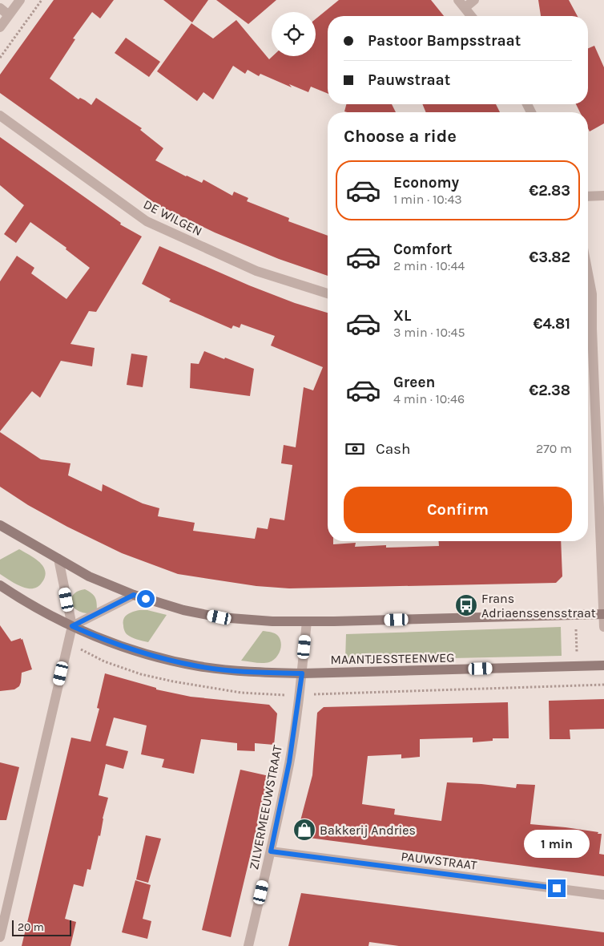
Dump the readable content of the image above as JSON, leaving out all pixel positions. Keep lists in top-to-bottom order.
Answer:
{
  "streets": {
    "street": [
      "DE WILGEN",
      "MAANTJESSTEENWEG",
      "ZILVERMEEUWSTRAAT",
      "PAUWSTRAAT"
    ]
  },
  "crossings": [
    ["MAANTJESSTEENWEG", "ZILVERMEEUWSTRAAT"],
    ["ZILVERMEEUWSTRAAT", "PAUWSTRAAT"]
  ],
  "places": {
    "bus stop": ["Frans Adriaenssensstraat"],
    "shop": ["Bakkerij Andries"]
  },
  "scale_bar": "20 m",
  "page": {
    "banner": ["Pastoor Bampsstraat", "Pauwstraat"],
    "heading": "Choose a ride",
    "list": [
      {
        "name": "Economy",
        "note": "1 min · 10:43",
        "value": "€2.83"
      },
      {
        "name": "Comfort",
        "note": "2 min · 10:44",
        "value": "€3.82"
      },
      {
        "name": "XL",
        "note": "3 min · 10:45",
        "value": "€4.81"
      },
      {
        "name": "Green",
        "note": "4 min · 10:46",
        "value": "€2.38"
      }
    ],
    "pay": ["Cash", "270 m"],
    "buttons": "Confirm",
    "bubble": "1 min",
    "scale": "20 m"
  }
}
